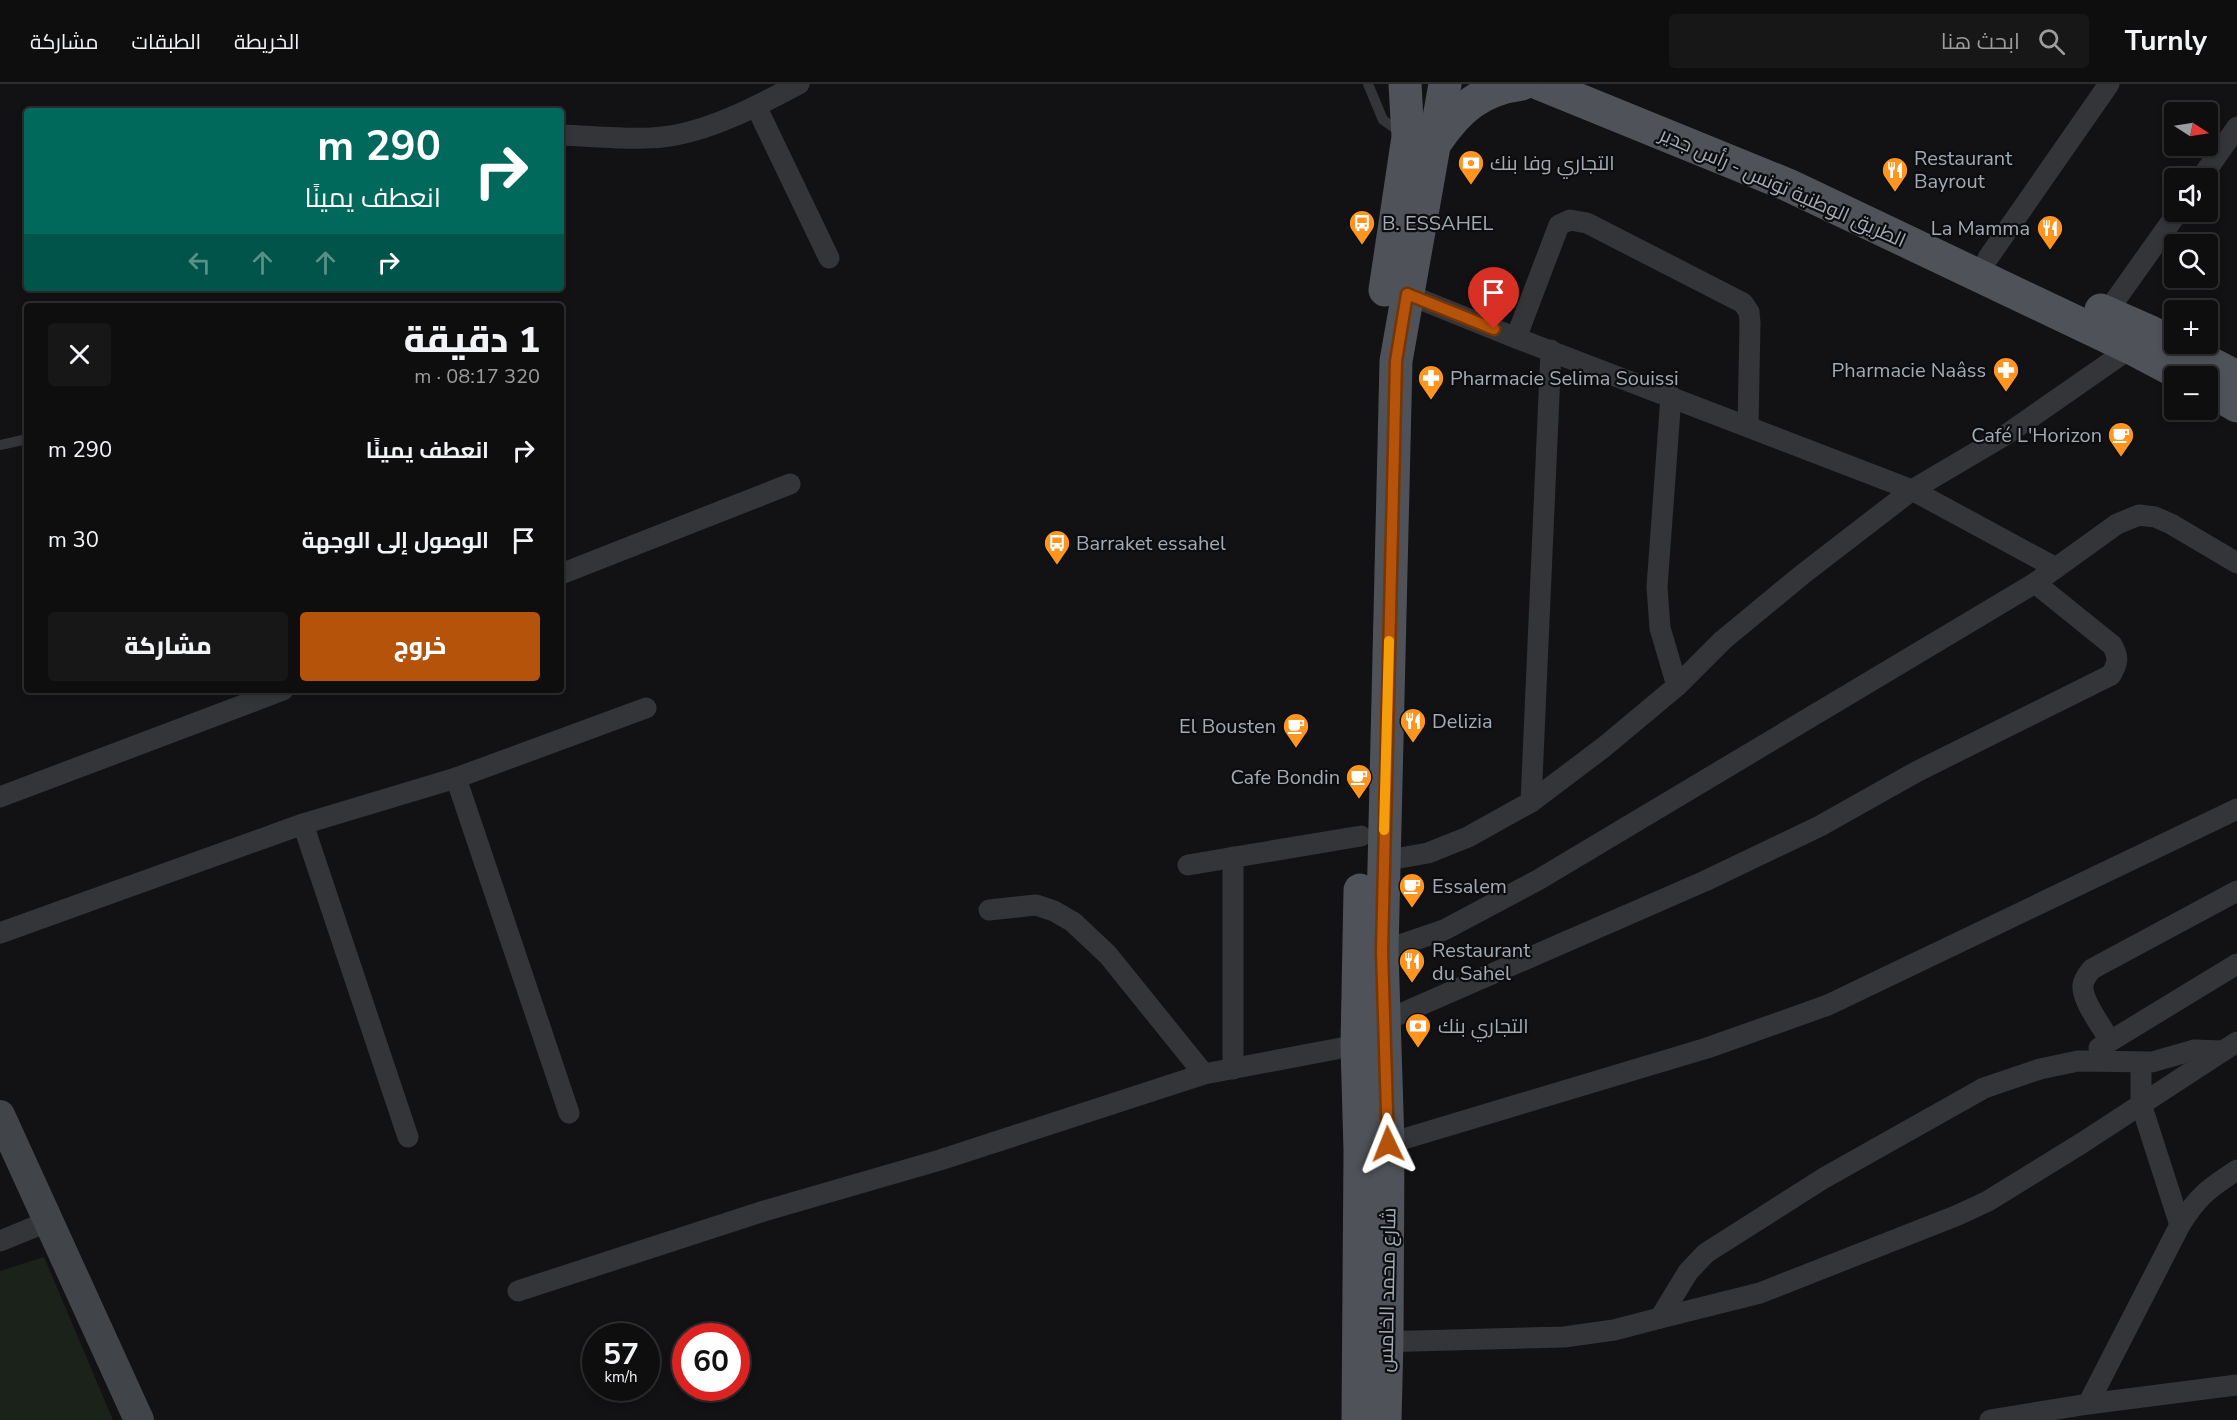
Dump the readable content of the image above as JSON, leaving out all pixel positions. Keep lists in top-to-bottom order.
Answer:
{
  "streets": {
    "main road": ["الطريق الوطنية تونس - رأس جدير", "شارع محمد الخامس"]
  },
  "places": {
    "bank": ["التجاري وفا بنك", "التجاري بنك"],
    "restaurant": [
      "Restaurant Bayrout",
      "La Mamma",
      "Delizia",
      "Restaurant du Sahel"
    ],
    "bus stop": ["B. ESSAHEL", "Barraket essahel"],
    "pharmacy": ["Pharmacie Naâss", "Pharmacie Selima Souissi"],
    "cafe": [
      "Café L'Horizon",
      "El Bousten",
      "Cafe Bondin",
      "Essalem"
    ]
  },
  "north": "right",
  "page": {
    "header": "Turnly",
    "search": "ابحث هنا",
    "nav": ["الخريطة", "الطبقات", "مشاركة"],
    "map_buttons": ["+", "−"],
    "turn": ["290 m", "انعطف يمينًا"],
    "heading": ["1 دقيقة", "320 m · 08:17"],
    "list": [
      {
        "name": "انعطف يمينًا",
        "value": "290 m"
      },
      {
        "name": "الوصول إلى الوجهة",
        "value": "30 m"
      }
    ],
    "buttons": ["خروج", "مشاركة"],
    "speed": "57 km/h",
    "limit": "60"
  }
}
